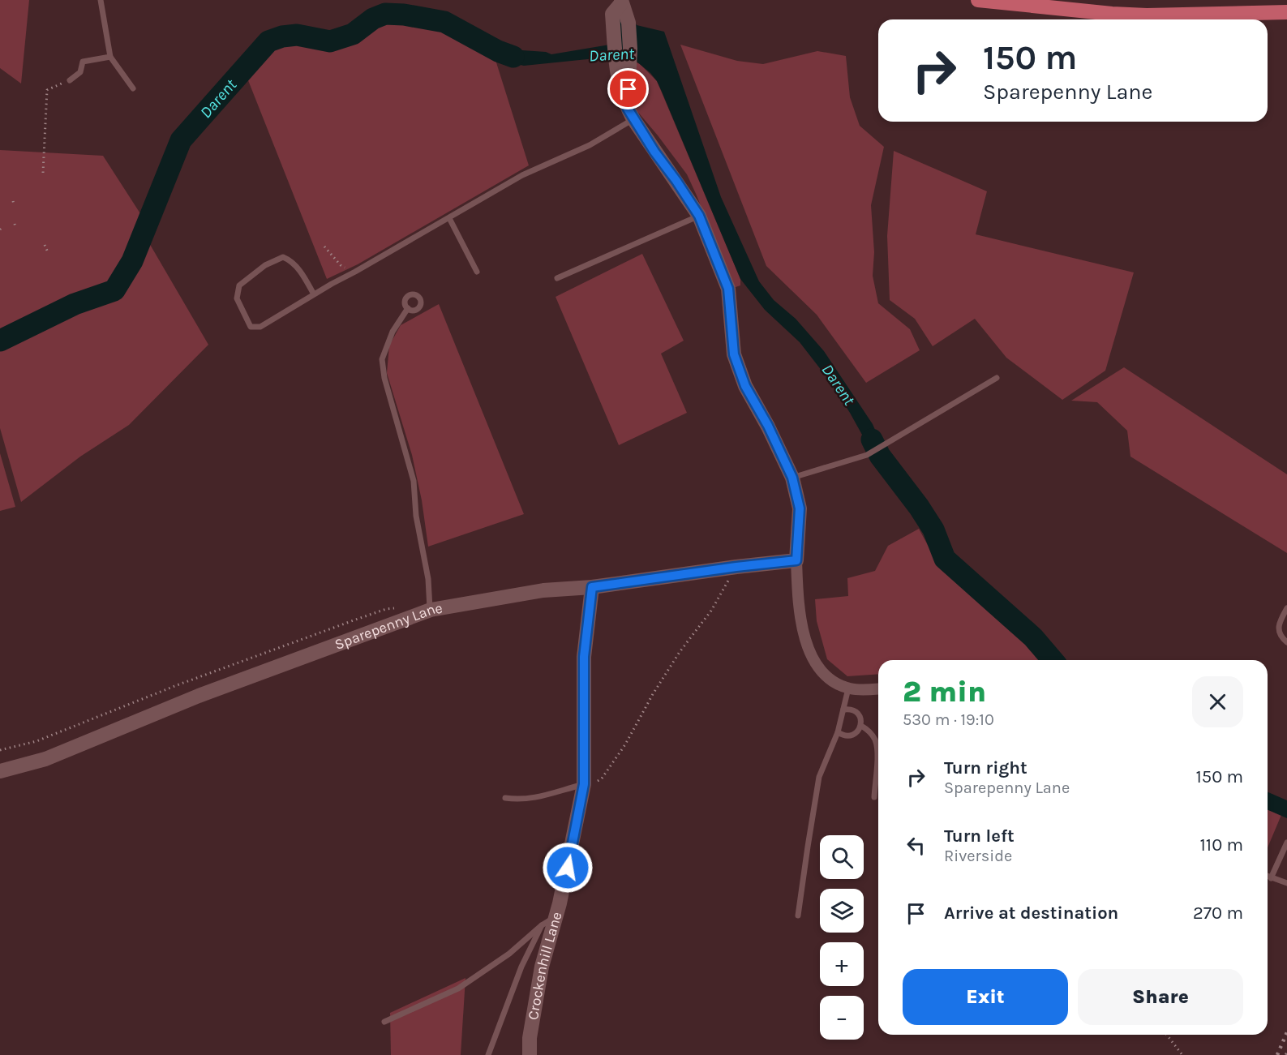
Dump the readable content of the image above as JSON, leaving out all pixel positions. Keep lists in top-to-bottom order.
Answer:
{
  "streets": {
    "street": ["Sparepenny Lane", "Crockenhill Lane"]
  },
  "crossings": [
    ["Sparepenny Lane", "Crockenhill Lane"]
  ],
  "water": ["Darent"],
  "page": {
    "turn": ["150 m", "Sparepenny Lane"],
    "heading": ["2 min", "530 m · 19:10"],
    "list": [
      {
        "name": "Turn right",
        "note": "Sparepenny Lane",
        "value": "150 m"
      },
      {
        "name": "Turn left",
        "note": "Riverside",
        "value": "110 m"
      },
      {
        "name": "Arrive at destination",
        "value": "270 m"
      }
    ],
    "map_buttons": ["+", "−"],
    "buttons": ["Exit", "Share"]
  }
}
